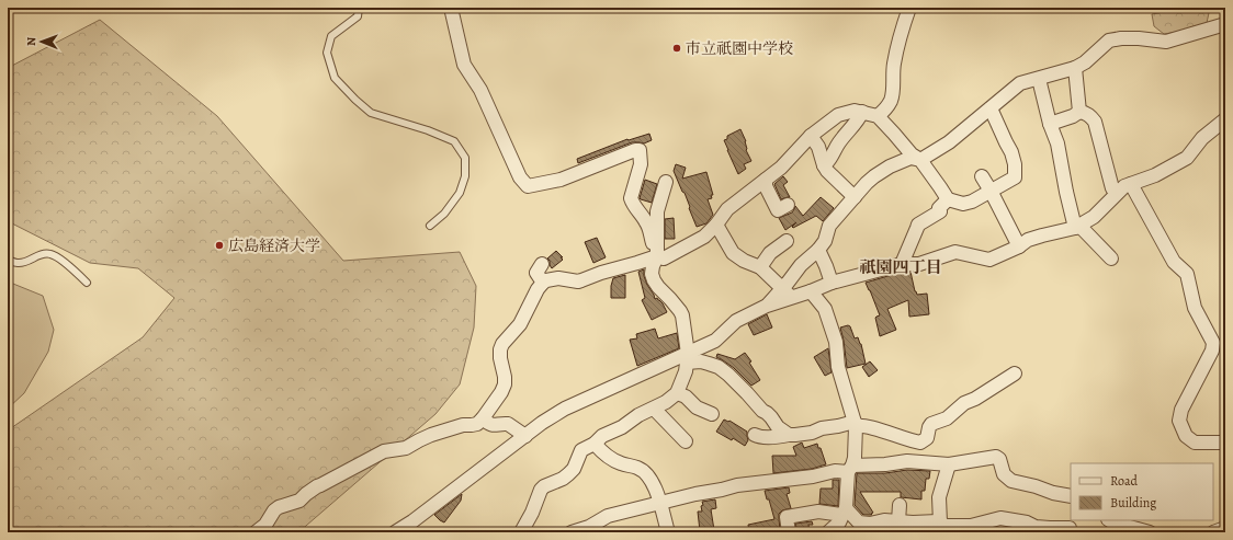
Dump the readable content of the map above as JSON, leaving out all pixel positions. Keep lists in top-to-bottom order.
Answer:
{
  "districts": ["祇園四丁目"],
  "places": ["市立祇園中学校", "広島経済大学"],
  "legend": ["Road", "Building"],
  "north": "left"
}
